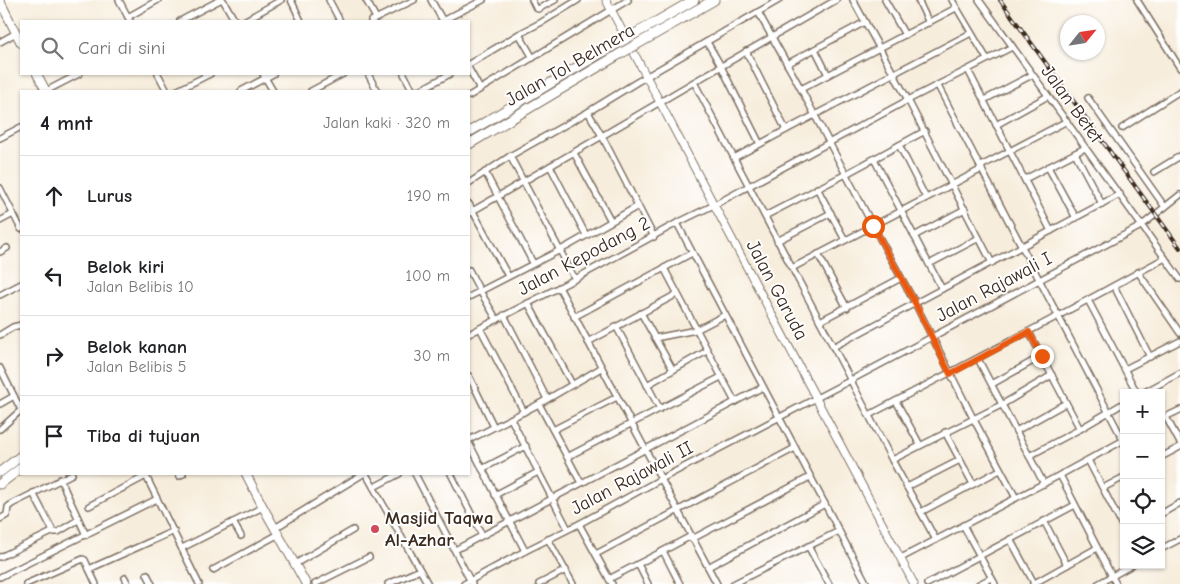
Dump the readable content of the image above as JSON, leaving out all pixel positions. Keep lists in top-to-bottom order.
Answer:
{
  "streets": {
    "highway": ["Jalan Tol Belmera"],
    "street": [
      "Jalan Betet",
      "Jalan Kepodang 2",
      "Jalan Rajawali I",
      "Jalan Garuda",
      "Jalan Rajawali II"
    ]
  },
  "crossings": [
    ["Jalan Betet", "Jalan Kepodang 2"],
    ["Jalan Betet", "Jalan Rajawali I"],
    ["Jalan Kepodang 2", "Jalan Garuda"],
    ["Jalan Rajawali I", "Jalan Garuda"],
    ["Jalan Rajawali I", "Jalan Rajawali II"],
    ["Jalan Garuda", "Jalan Rajawali II"]
  ],
  "places": ["Masjid Taqwa Al-Azhar"],
  "north": "top right",
  "page": {
    "search": "Cari di sini",
    "heading": ["4 mnt", "Jalan kaki · 320 m"],
    "list": [
      ["Lurus", "190 m"],
      ["Belok kiri", "Jalan Belibis 10", "100 m"],
      ["Belok kanan", "Jalan Belibis 5", "30 m"],
      "Tiba di tujuan"
    ],
    "map_buttons": ["+", "−"]
  }
}
